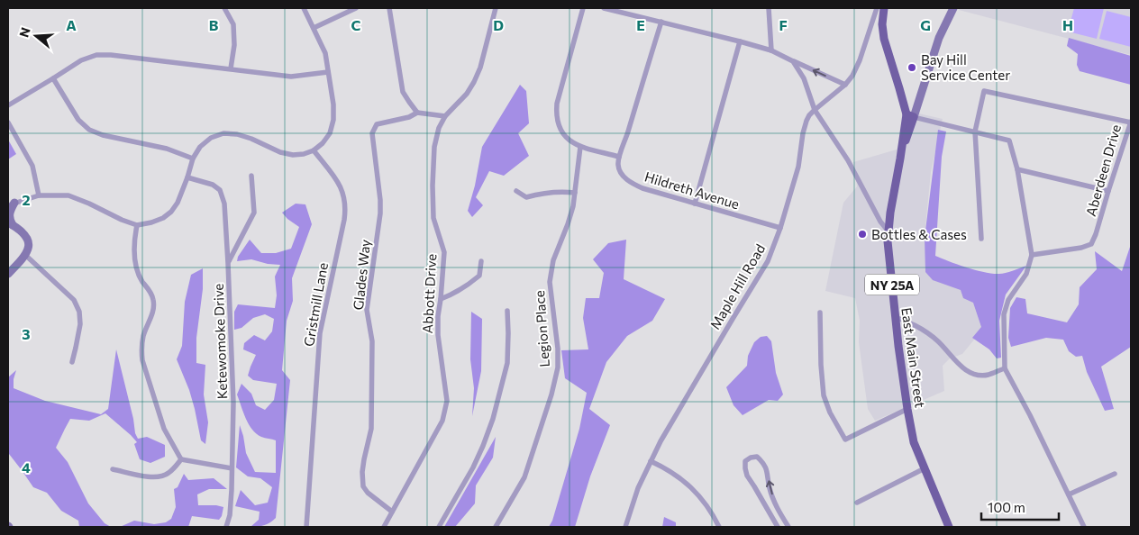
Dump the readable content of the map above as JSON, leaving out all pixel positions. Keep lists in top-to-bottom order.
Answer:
{
  "streets": {
    "main road": ["NY 25A", "East Main Street"],
    "street": [
      "Aberdeen Drive",
      "Hildreth Avenue",
      "Glades Way",
      "Maple Hill Road",
      "Abbott Drive",
      "Gristmill Lane",
      "Legion Place",
      "Ketewomoke Drive"
    ]
  },
  "crossings": [
    ["Hildreth Avenue", "Maple Hill Road"],
    ["Glades Way", "Abbott Drive"]
  ],
  "places": ["Bay Hill Service Center", "Bottles & Cases"],
  "scale_bar": "100 m",
  "north": "left",
  "grid": {
    "columns": [
      "A",
      "B",
      "C",
      "D",
      "E",
      "F",
      "G",
      "H"
    ],
    "rows": ["2", "3", "4"]
  }
}
